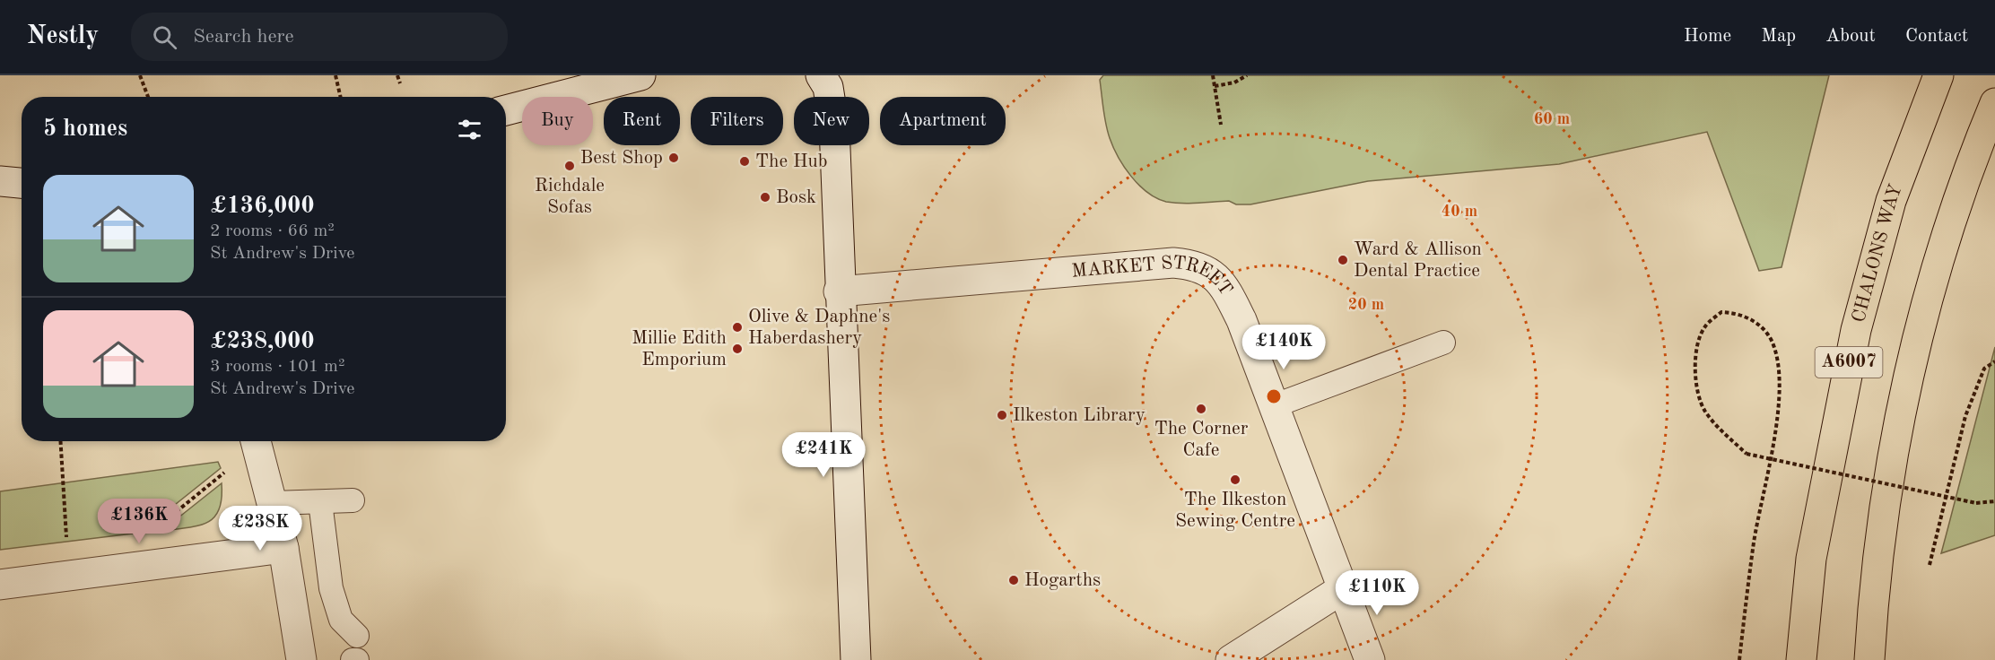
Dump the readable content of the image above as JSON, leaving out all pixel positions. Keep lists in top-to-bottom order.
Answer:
{
  "streets": {
    "main road": ["CHALONS WAY", "A6007"],
    "street": ["MARKET STREET"]
  },
  "places": [
    "Best Shop",
    "The Hub",
    "Richdale Sofas",
    "Bosk",
    "Ward & Allison Dental Practice",
    "Olive & Daphne's Haberdashery",
    "Millie Edith Emporium",
    "The Corner Cafe",
    "Ilkeston Library",
    "The Ilkeston Sewing Centre",
    "Hogarths"
  ],
  "page": {
    "header": "Nestly",
    "search": "Search here",
    "nav": [
      "Home",
      "Map",
      "About",
      "Contact"
    ],
    "chip": [
      "Buy",
      "Rent",
      "Filters",
      "New",
      "Apartment"
    ],
    "heading": "5 homes",
    "list": [
      {
        "name": "£136,000",
        "note": "2 rooms · 66 m² · St Andrew's Drive"
      },
      {
        "name": "£238,000",
        "note": "3 rooms · 101 m² · St Andrew's Drive"
      }
    ],
    "price": [
      "£140K",
      "£241K",
      "£136K",
      "£238K",
      "£110K"
    ]
  },
  "rings": ["60 m", "40 m", "20 m"]
}
